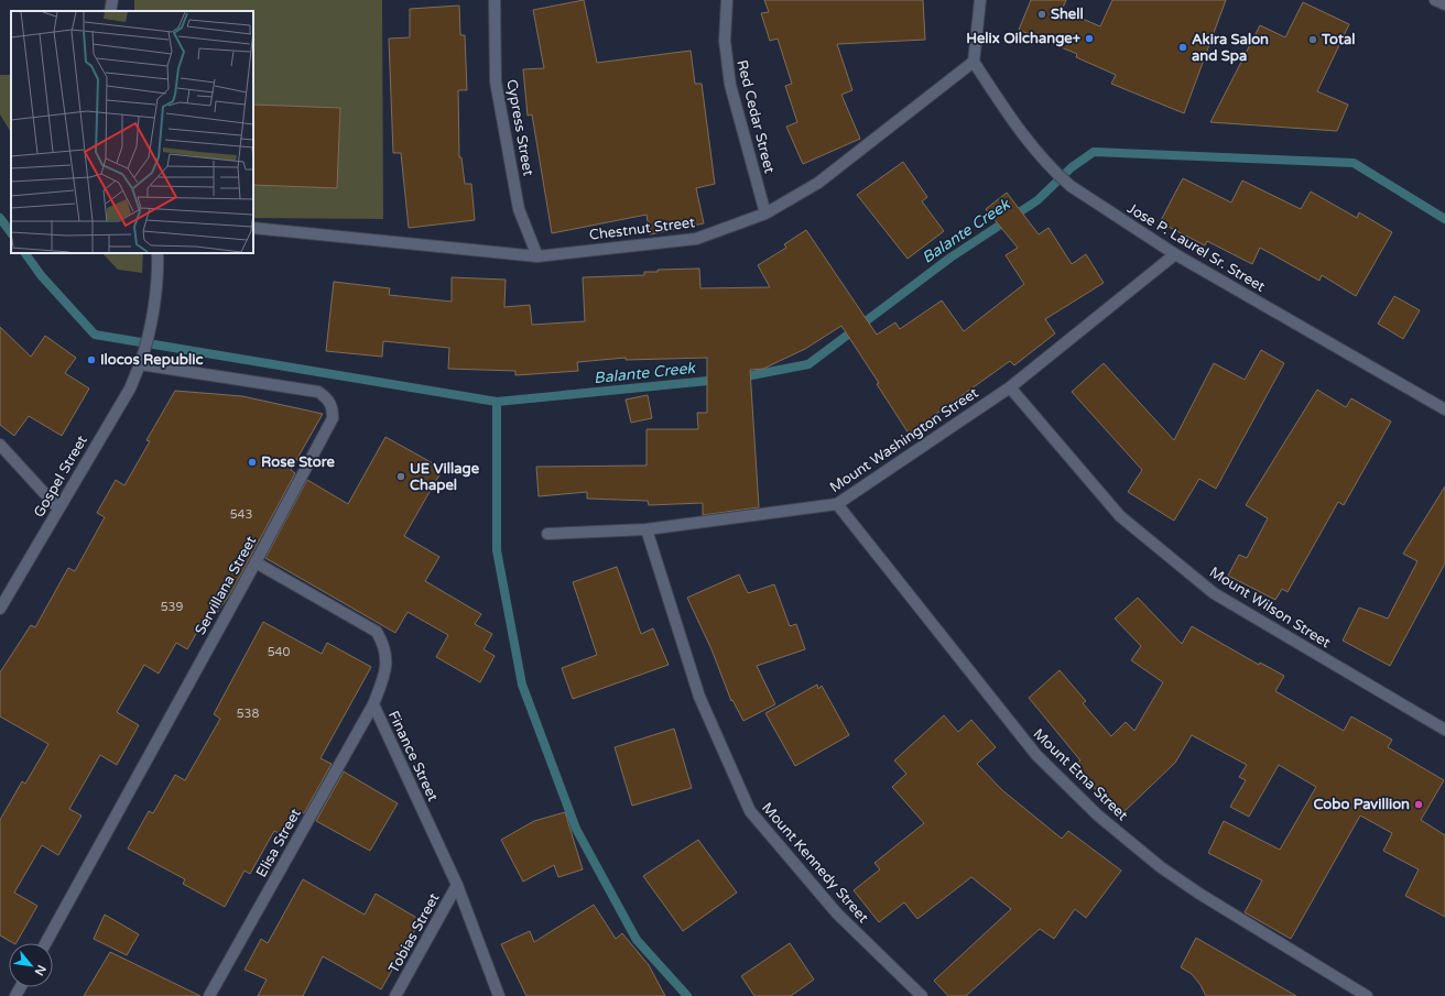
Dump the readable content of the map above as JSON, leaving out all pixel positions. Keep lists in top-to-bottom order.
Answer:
{
  "streets": {
    "street": [
      "Red Cedar Street",
      "Cypress Street",
      "Chestnut Street",
      "Jose P. Laurel Sr. Street",
      "Mount Washington Street",
      "Gospel Street",
      "Servillana Street",
      "Mount Wilson Street",
      "Finance Street",
      "Mount Etna Street",
      "Elisa Street",
      "Mount Kennedy Street",
      "Tobias Street"
    ]
  },
  "crossings": [
    ["Red Cedar Street", "Chestnut Street"],
    ["Cypress Street", "Chestnut Street"],
    ["Chestnut Street", "Jose P. Laurel Sr. Street"],
    ["Jose P. Laurel Sr. Street", "Mount Washington Street"],
    ["Mount Washington Street", "Mount Wilson Street"],
    ["Mount Washington Street", "Mount Etna Street"],
    ["Mount Washington Street", "Mount Kennedy Street"],
    ["Gospel Street", "Servillana Street"],
    ["Servillana Street", "Finance Street"],
    ["Finance Street", "Elisa Street"],
    ["Finance Street", "Tobias Street"]
  ],
  "water": ["Balante Creek"],
  "places": [
    "Shell",
    "Helix Oilchange+",
    "Total",
    "Akira Salon and Spa",
    "Ilocos Republic",
    "Rose Store",
    "UE Village Chapel",
    "Cobo Pavillion"
  ],
  "house_numbers": [
    "543",
    "539",
    "540",
    "538"
  ],
  "north": "bottom right"
}
